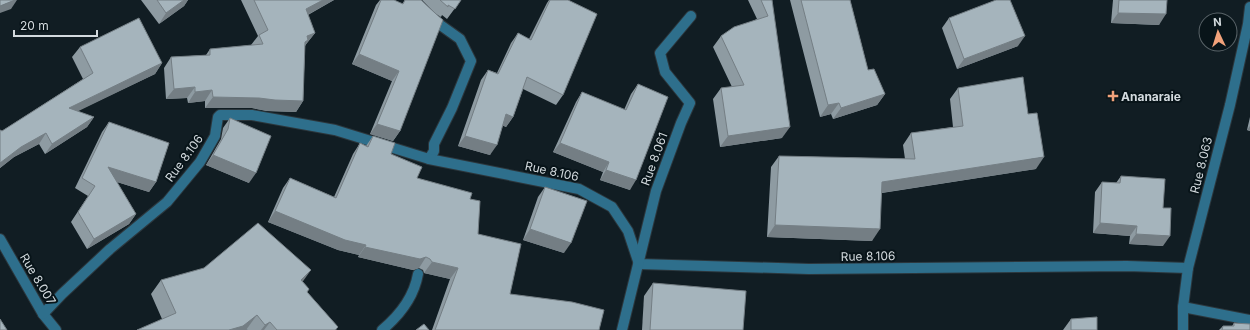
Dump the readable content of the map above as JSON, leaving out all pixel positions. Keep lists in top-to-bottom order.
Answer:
{
  "streets": {
    "street": [
      "Rue 8.106",
      "Rue 8.061",
      "Rue 8.063",
      "Rue 8.007"
    ]
  },
  "crossings": [
    ["Rue 8.106", "Rue 8.061"],
    ["Rue 8.106", "Rue 8.063"],
    ["Rue 8.106", "Rue 8.007"]
  ],
  "places": {
    "health": ["Ananaraie"]
  },
  "scale_bar": "20 m",
  "north": "top"
}
